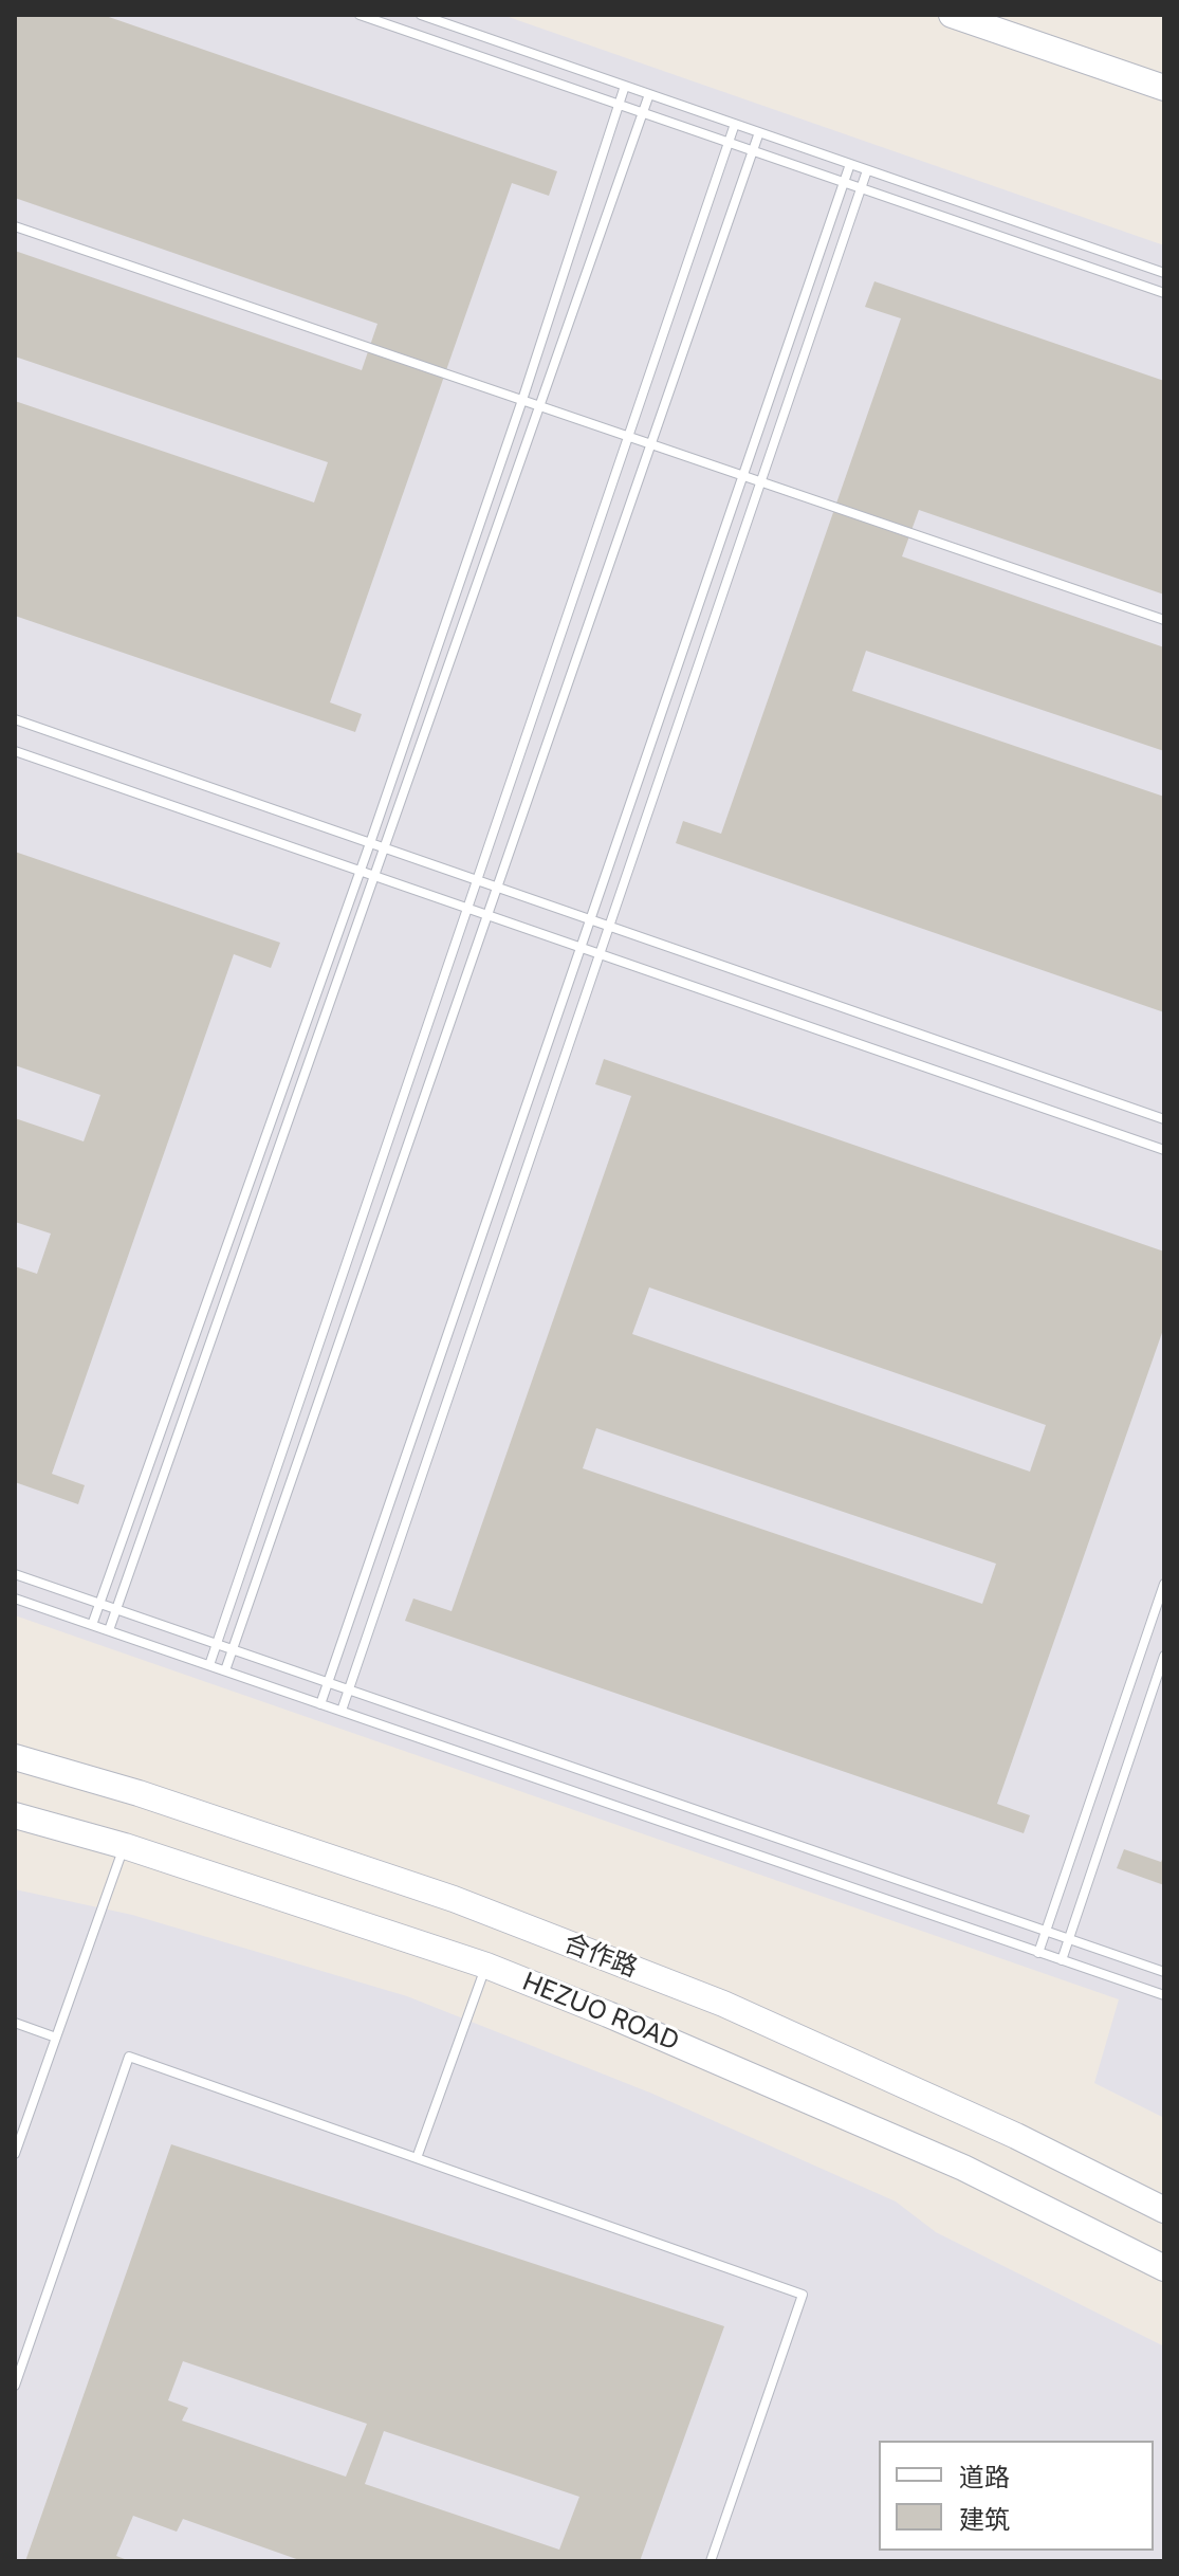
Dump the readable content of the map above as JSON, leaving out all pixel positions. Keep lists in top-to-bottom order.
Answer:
{
  "streets": {
    "main road": ["合作路", "HEZUO ROAD"]
  },
  "legend": ["道路", "建筑"]
}
